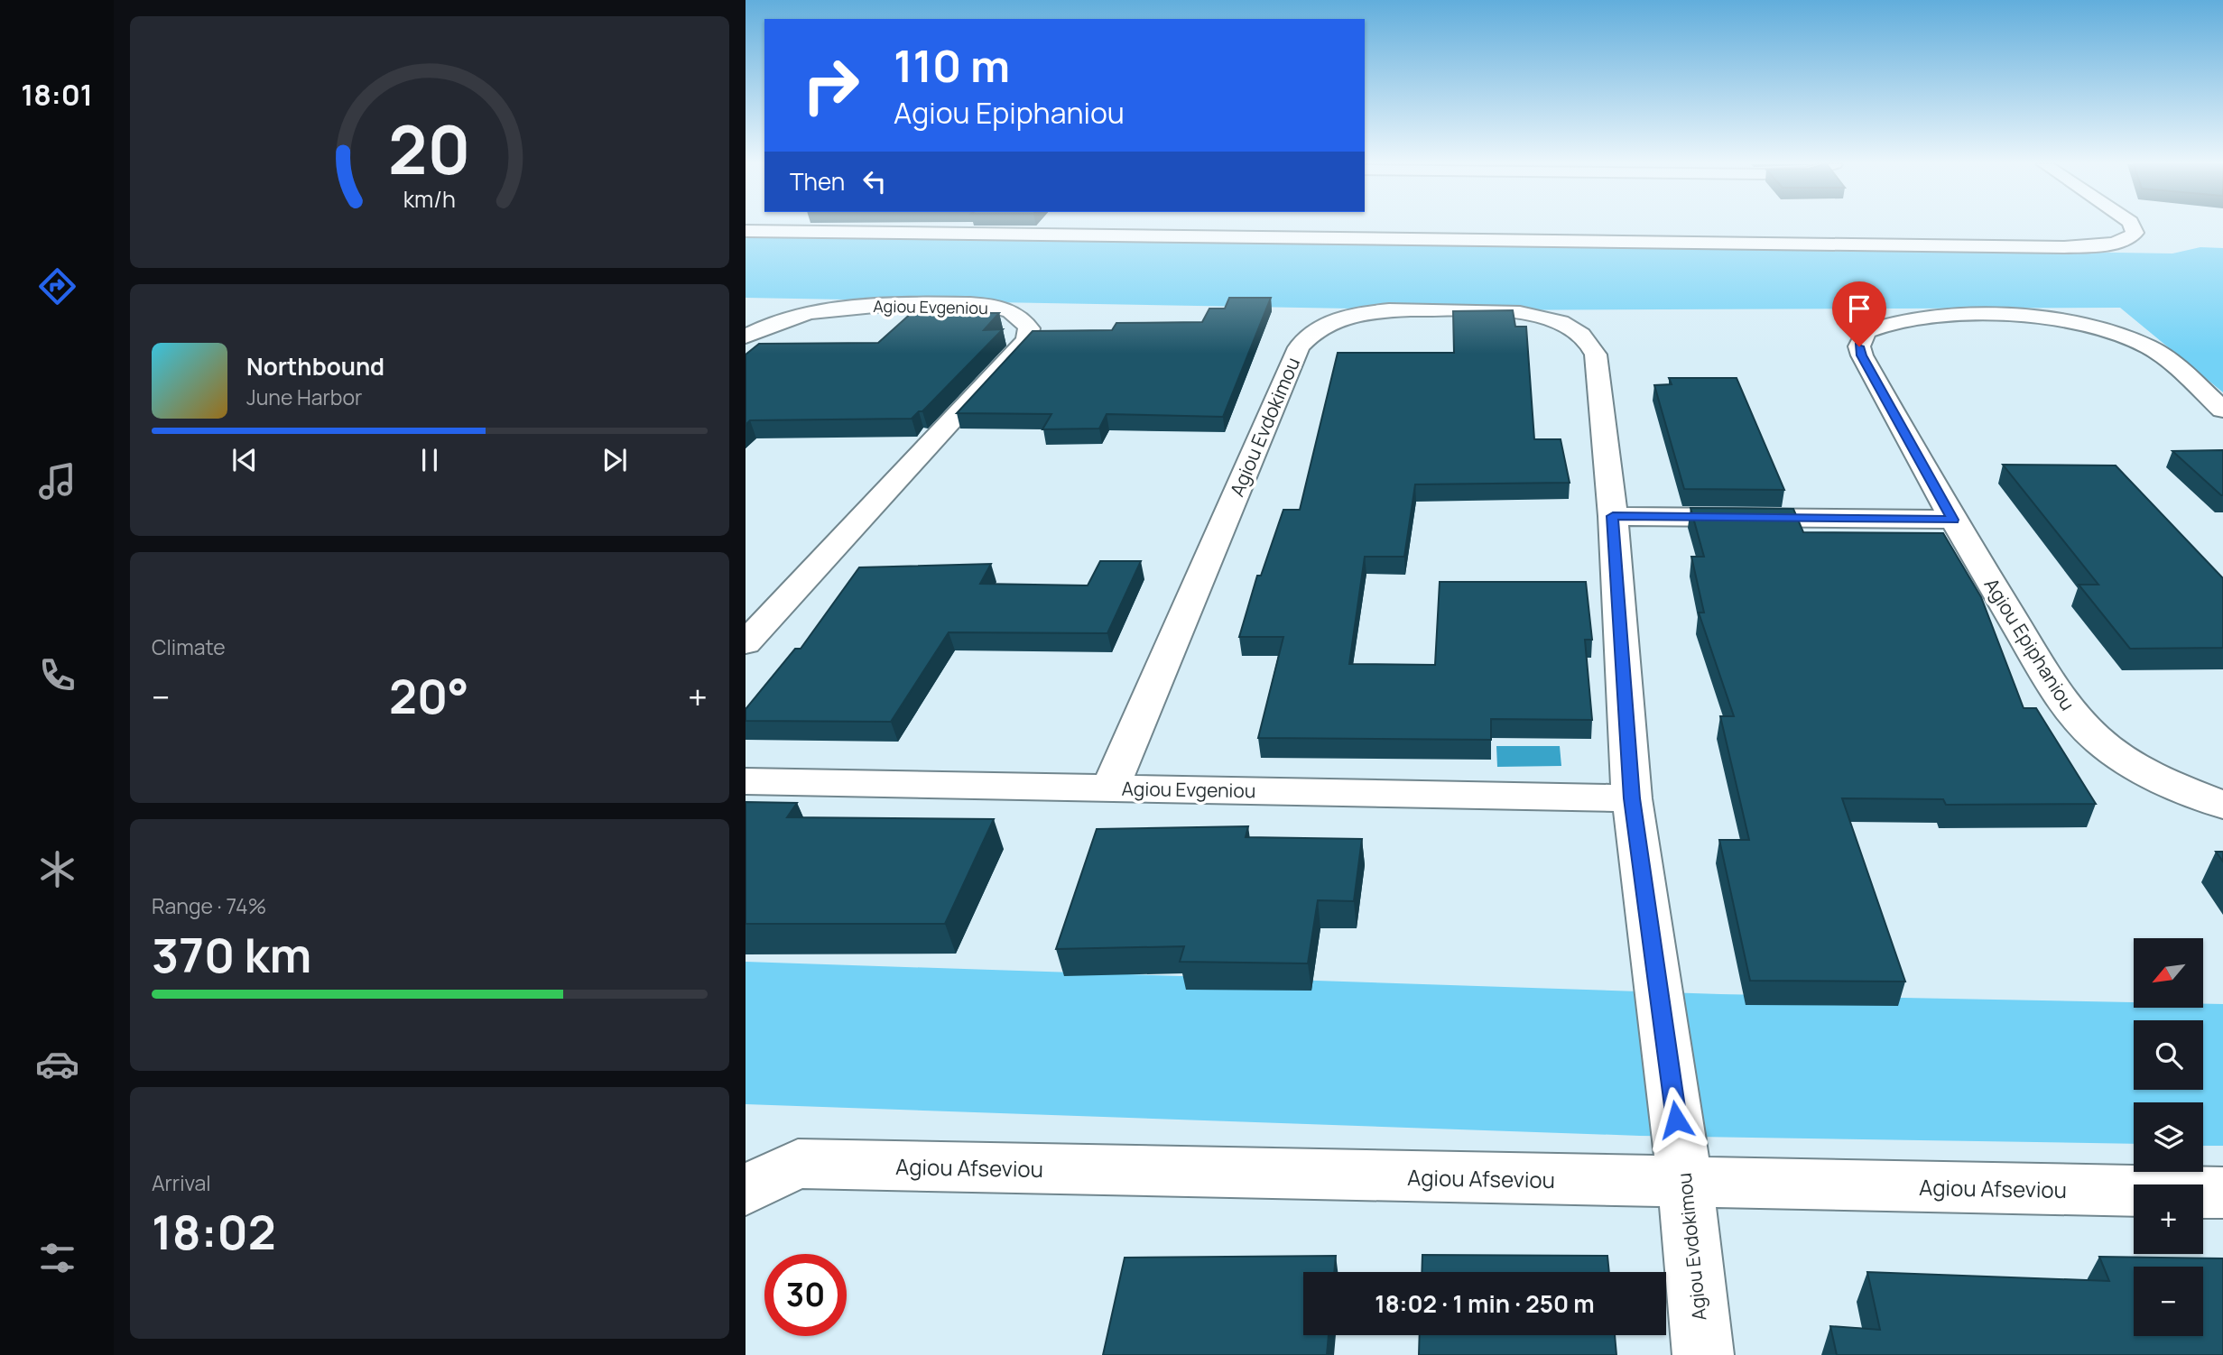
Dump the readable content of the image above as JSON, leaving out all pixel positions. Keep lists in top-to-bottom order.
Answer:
{
  "streets": {
    "street": [
      "Agiou Evgeniou",
      "Agiou Evdokimou",
      "Agiou Epiphaniou",
      "Agiou Afseviou"
    ]
  },
  "crossings": [
    ["Agiou Evgeniou", "Agiou Evdokimou"],
    ["Agiou Evdokimou", "Agiou Afseviou"]
  ],
  "north": "bottom left",
  "page": {
    "tabs": "18:01",
    "turn": ["110 m", "Agiou Epiphaniou"],
    "then": "Then",
    "song": ["Northbound", "June Harbor"],
    "tile": [
      "Climate",
      ["Range · 74%", "370 km"],
      ["Arrival", "18:02"]
    ],
    "heat": ["−", "20°", "+"],
    "map_buttons": ["+", "−"],
    "limit": "30",
    "trip": "18:02 · 1 min · 250 m",
    "gauge": ["20", "km/h"]
  }
}
